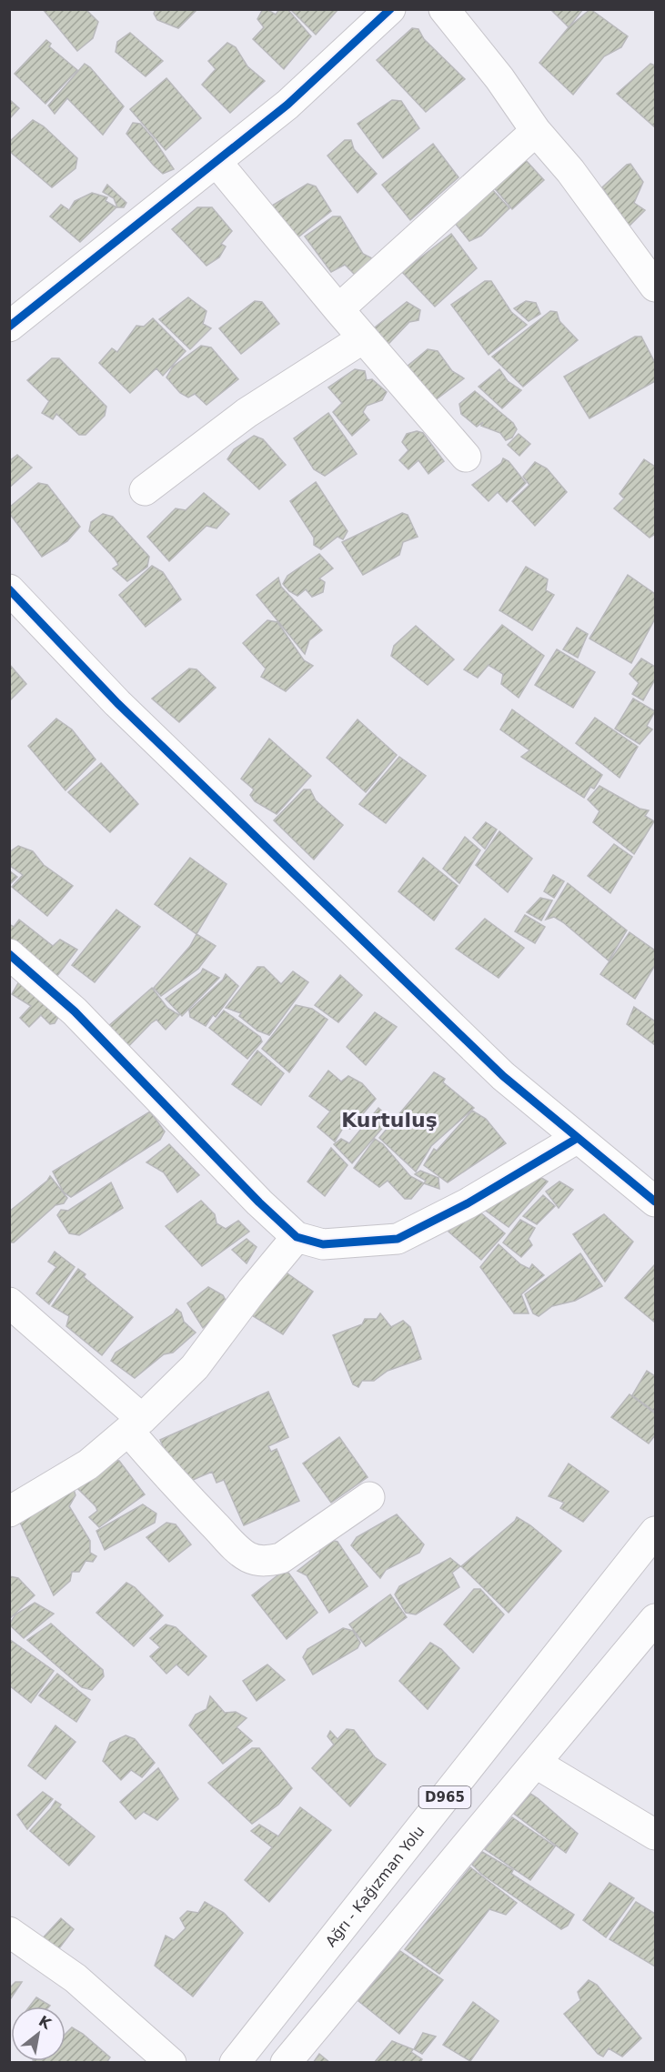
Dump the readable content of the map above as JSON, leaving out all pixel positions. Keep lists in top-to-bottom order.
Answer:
{
  "streets": {
    "street": ["D965", "Ağrı - Kağızman Yolu"]
  },
  "districts": ["Kurtuluş"],
  "north": "top right"
}
